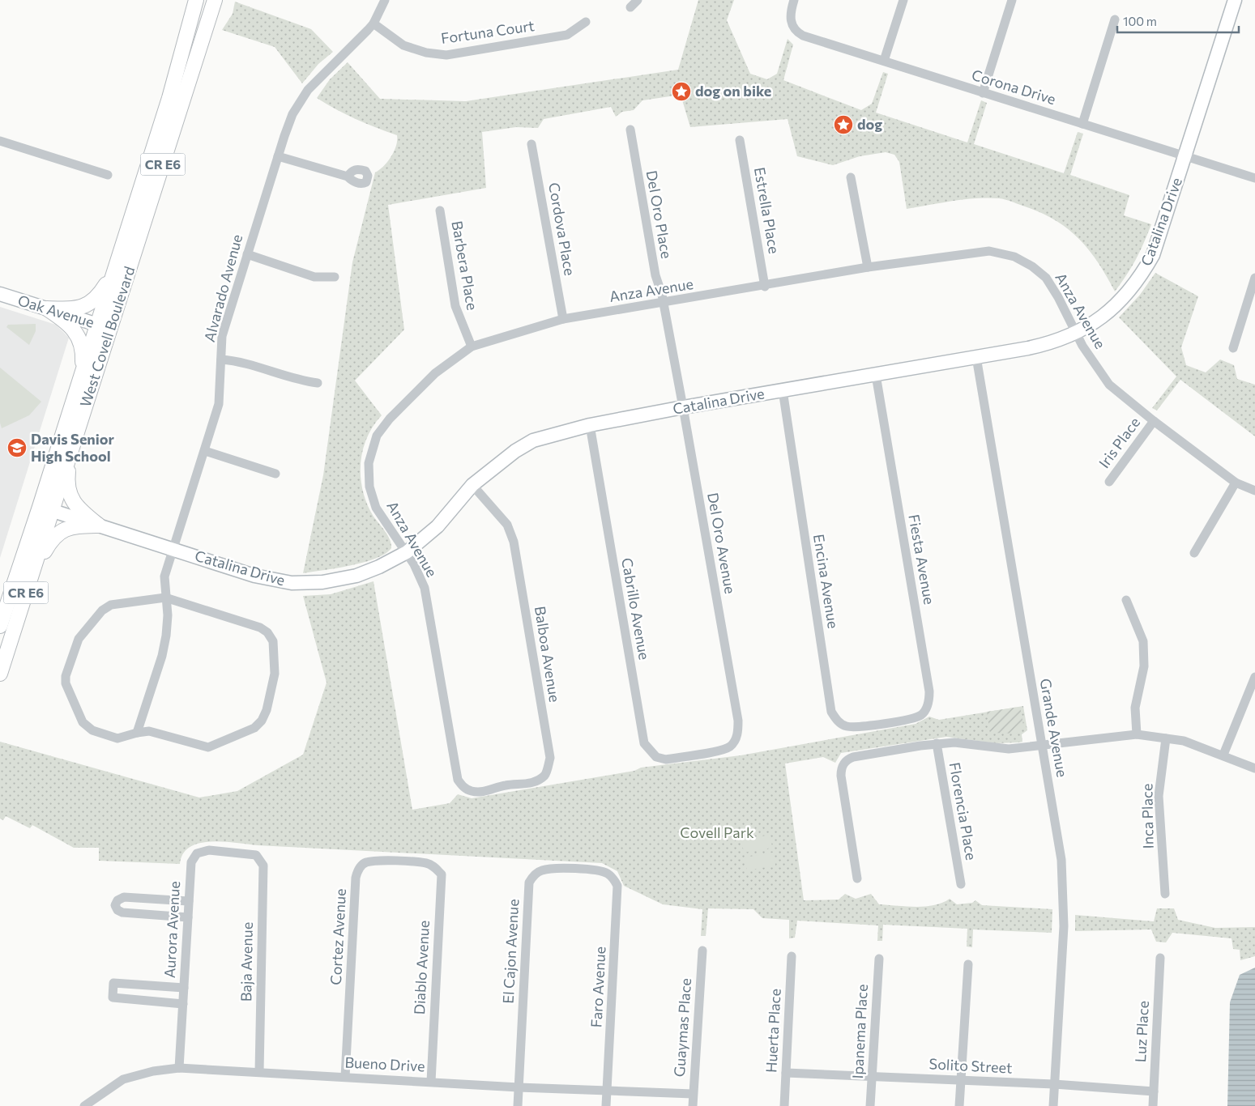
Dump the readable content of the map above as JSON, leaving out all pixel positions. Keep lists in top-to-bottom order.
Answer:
{
  "streets": {
    "main road": ["CR E6", "West Covell Boulevard"],
    "street": [
      "Fortuna Court",
      "Corona Drive",
      "Estrella Place",
      "Del Oro Place",
      "Catalina Drive",
      "Cordova Place",
      "Barbera Place",
      "Alvarado Avenue",
      "Anza Avenue",
      "Oak Avenue",
      "Iris Place",
      "Del Oro Avenue",
      "Fiesta Avenue",
      "Encina Avenue",
      "Cabrillo Avenue",
      "Balboa Avenue",
      "Grande Avenue",
      "Florencia Place",
      "Inca Place",
      "Aurora Avenue",
      "Cortez Avenue",
      "El Cajon Avenue",
      "Baja Avenue",
      "Diablo Avenue",
      "Faro Avenue",
      "Guaymas Place",
      "Huerta Place",
      "Ipanema Place",
      "Luz Place",
      "Bueno Drive",
      "Solito Street"
    ]
  },
  "crossings": [
    ["Fortuna Court", "Alvarado Avenue"],
    ["Corona Drive", "Catalina Drive"],
    ["Estrella Place", "Anza Avenue"],
    ["Del Oro Place", "Anza Avenue"],
    ["Del Oro Place", "Del Oro Avenue"],
    ["Catalina Drive", "Alvarado Avenue"],
    ["Catalina Drive", "Anza Avenue"],
    ["Catalina Drive", "West Covell Boulevard"],
    ["Catalina Drive", "Del Oro Avenue"],
    ["Catalina Drive", "Fiesta Avenue"],
    ["Catalina Drive", "Encina Avenue"],
    ["Catalina Drive", "Cabrillo Avenue"],
    ["Catalina Drive", "Balboa Avenue"],
    ["Catalina Drive", "Grande Avenue"],
    ["Cordova Place", "Anza Avenue"],
    ["Barbera Place", "Anza Avenue"],
    ["Anza Avenue", "Iris Place"],
    ["Anza Avenue", "Del Oro Avenue"],
    ["Anza Avenue", "Balboa Avenue"],
    ["Oak Avenue", "West Covell Boulevard"],
    ["Del Oro Avenue", "Cabrillo Avenue"],
    ["Fiesta Avenue", "Encina Avenue"],
    ["Grande Avenue", "Solito Street"],
    ["Aurora Avenue", "Baja Avenue"],
    ["Aurora Avenue", "Bueno Drive"],
    ["Cortez Avenue", "Diablo Avenue"],
    ["Cortez Avenue", "Bueno Drive"],
    ["El Cajon Avenue", "Faro Avenue"],
    ["El Cajon Avenue", "Bueno Drive"],
    ["Baja Avenue", "Bueno Drive"],
    ["Diablo Avenue", "Bueno Drive"],
    ["Faro Avenue", "Bueno Drive"],
    ["Guaymas Place", "Bueno Drive"],
    ["Huerta Place", "Solito Street"],
    ["Ipanema Place", "Solito Street"],
    ["Luz Place", "Solito Street"]
  ],
  "parks": ["Covell Park"],
  "places": {
    "place": ["dog on bike", "dog"],
    "school or university": ["Davis Senior High School"]
  },
  "scale_bar": "100 m"
}
